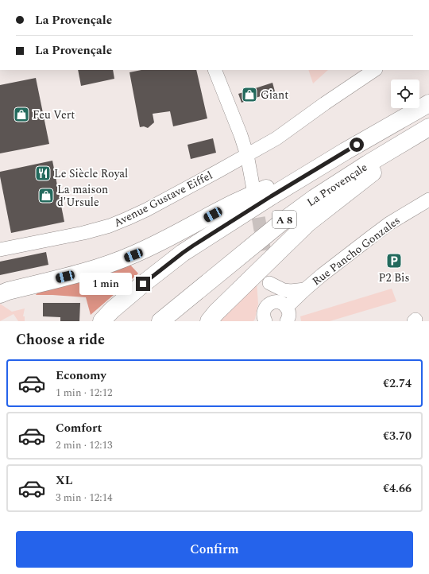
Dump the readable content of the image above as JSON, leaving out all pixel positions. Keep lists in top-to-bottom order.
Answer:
{
  "streets": {
    "highway": ["La Provençale", "A 8"],
    "street": ["Avenue Gustave Eiffel", "Rue Pancho Gonzales"]
  },
  "places": {
    "shop": ["Giant", "Feu Vert", "La maison d'Ursule"],
    "restaurant": ["Le Siècle Royal"],
    "parking": ["P2 Bis"]
  },
  "page": {
    "banner": ["La Provençale", "La Provençale"],
    "bubble": "1 min",
    "heading": "Choose a ride",
    "list": [
      {
        "name": "Economy",
        "note": "1 min · 12:12",
        "value": "€2.74"
      },
      {
        "name": "Comfort",
        "note": "2 min · 12:13",
        "value": "€3.70"
      },
      {
        "name": "XL",
        "note": "3 min · 12:14",
        "value": "€4.66"
      }
    ],
    "buttons": "Confirm"
  }
}
